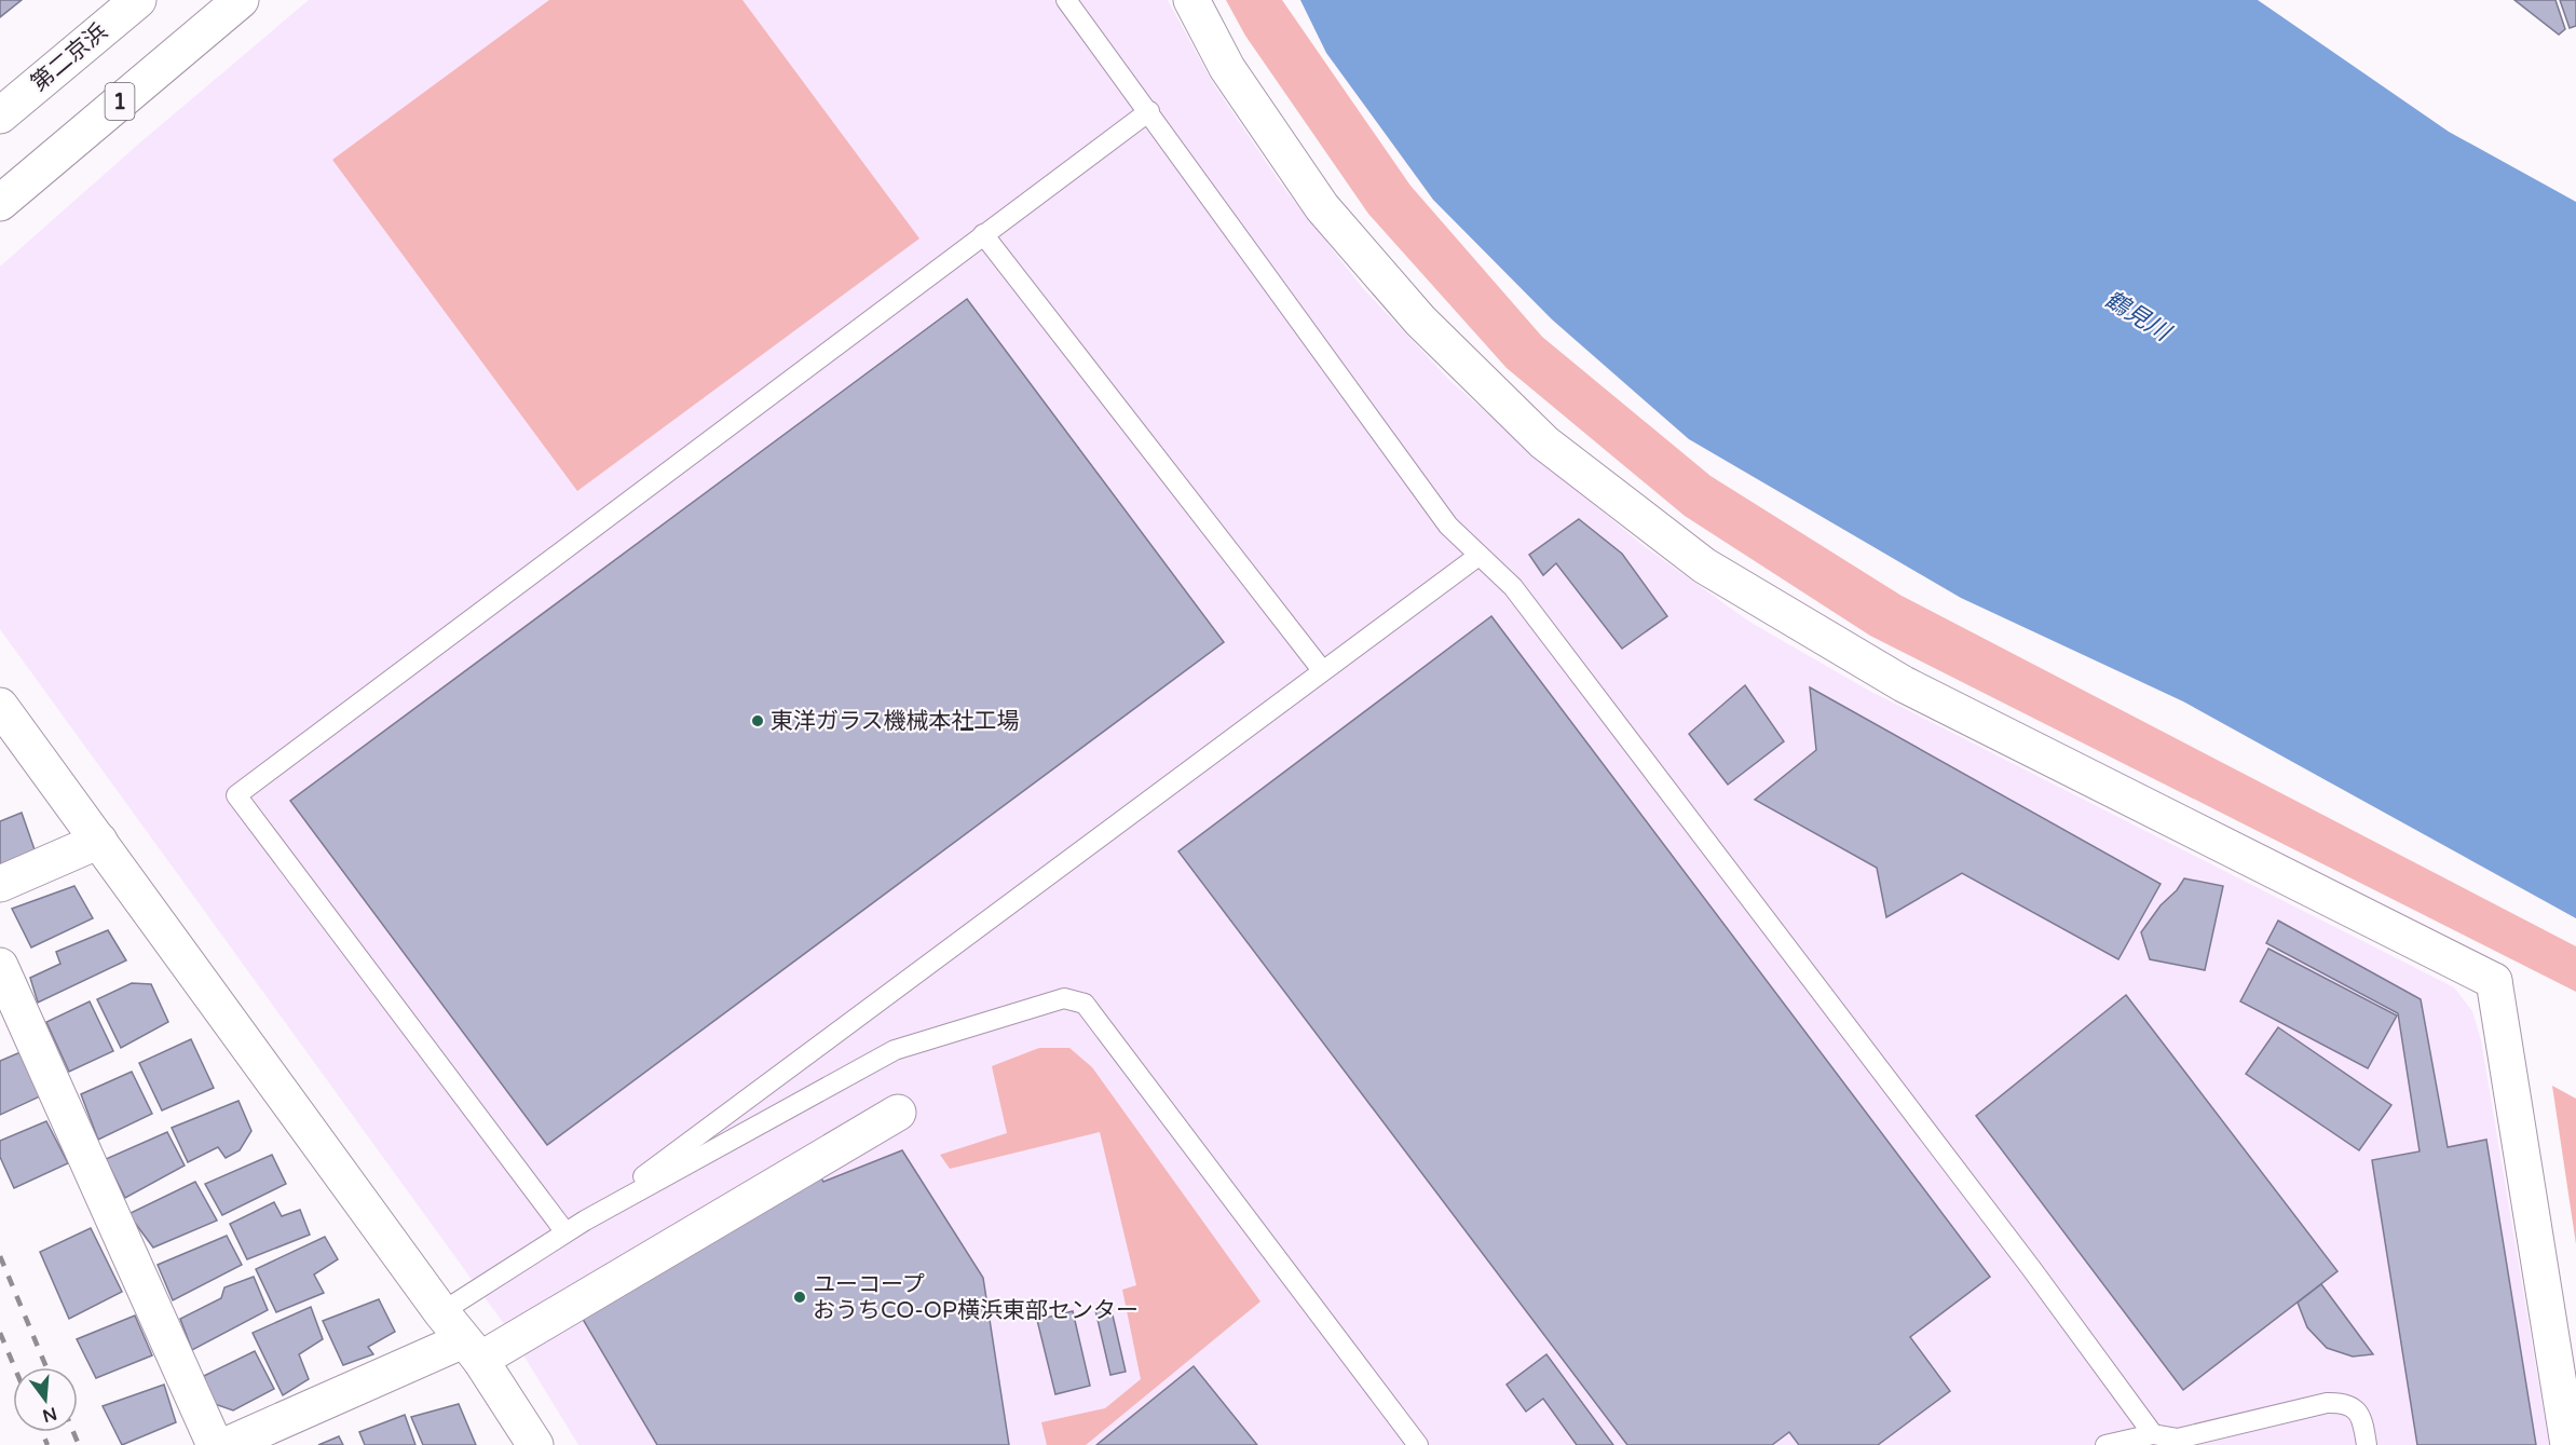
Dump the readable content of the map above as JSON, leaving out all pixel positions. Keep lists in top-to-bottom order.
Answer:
{
  "streets": {
    "main road": ["第二京浜", "1"]
  },
  "water": ["鶴見川"],
  "places": ["東洋ガラス機械本社工場", "ユーコープ おうちCO-OP横浜東部センター"],
  "north": "bottom"
}
